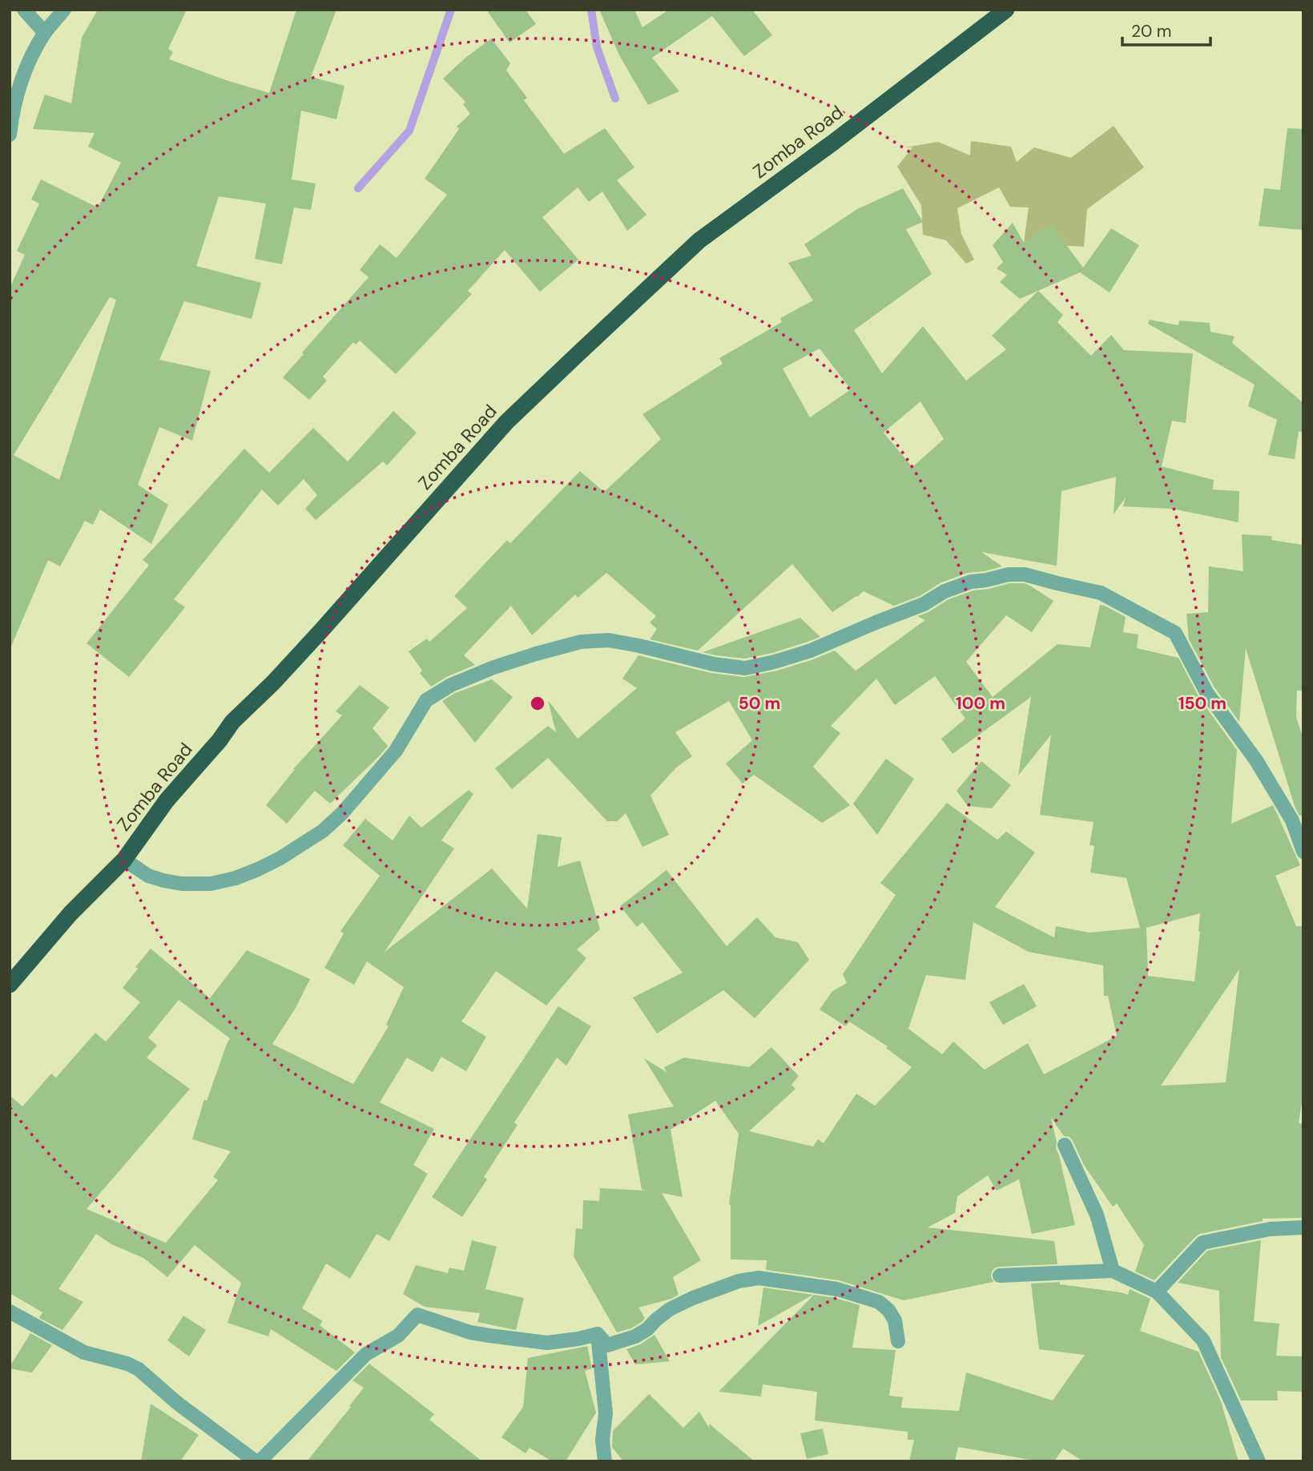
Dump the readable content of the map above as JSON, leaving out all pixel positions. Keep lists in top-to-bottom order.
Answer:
{
  "streets": {
    "highway": ["Zomba Road"]
  },
  "scale_bar": "20 m",
  "rings": ["50 m", "100 m", "150 m"]
}
